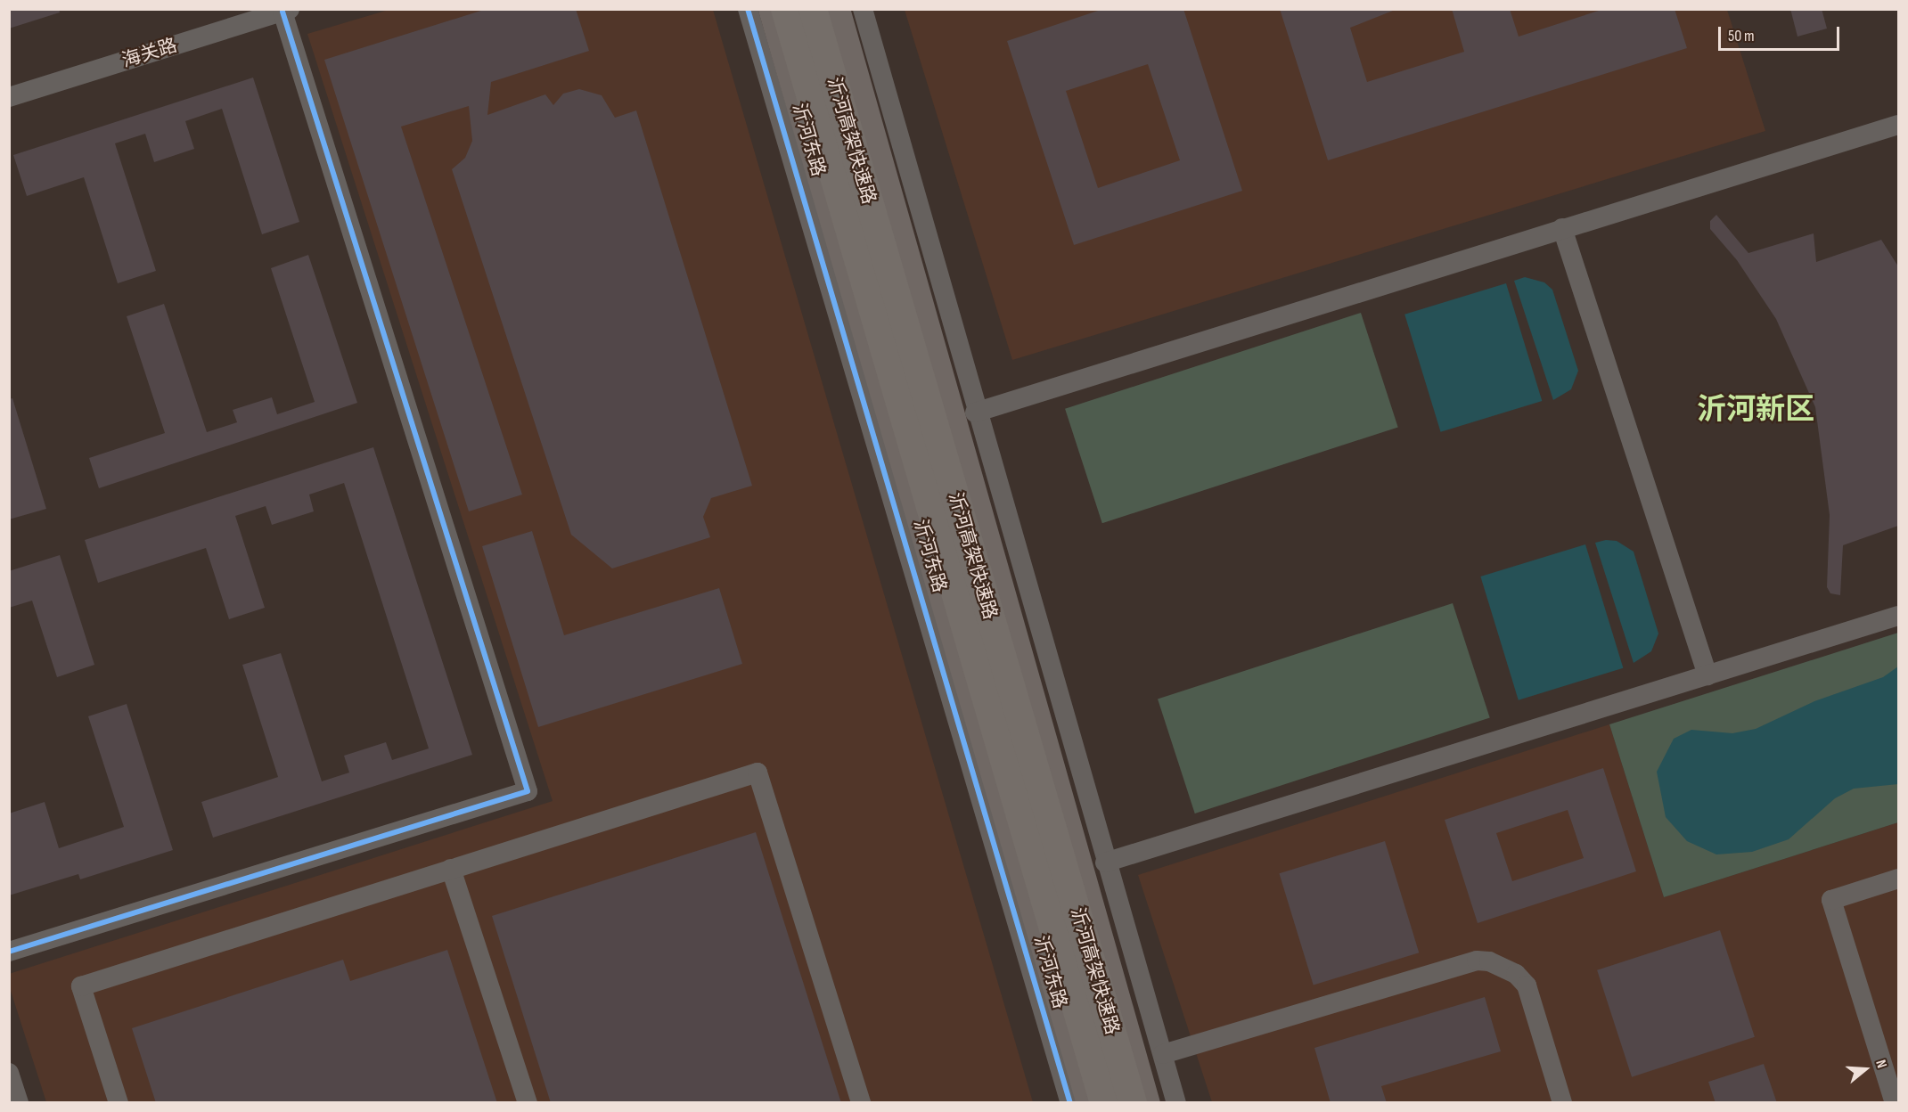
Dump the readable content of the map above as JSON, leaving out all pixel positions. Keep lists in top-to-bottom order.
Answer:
{
  "streets": {
    "highway": ["沂河高架快速路"],
    "main road": ["沂河东路"],
    "street": ["海关路"]
  },
  "districts": ["沂河新区"],
  "scale_bar": "50 m",
  "north": "right"
}
